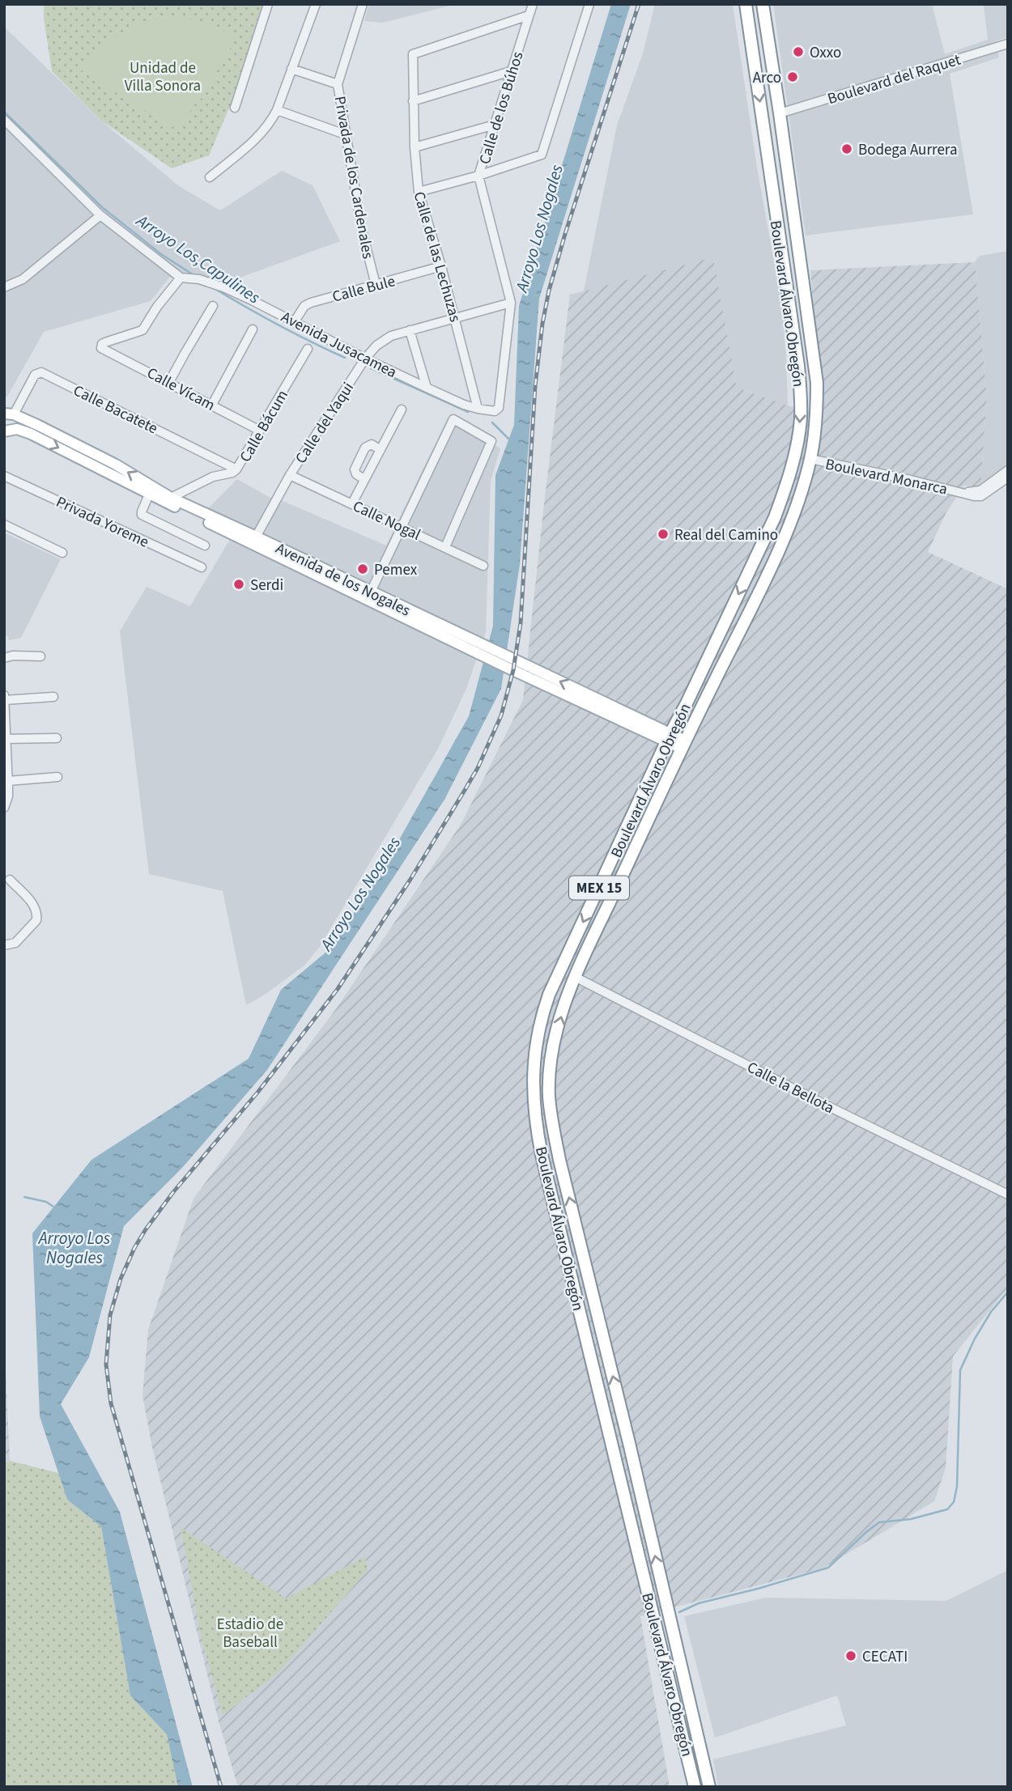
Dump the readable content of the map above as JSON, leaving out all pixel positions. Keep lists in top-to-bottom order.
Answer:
{
  "streets": {
    "highway": ["Boulevard Álvaro Obregón", "MEX 15"],
    "main road": ["Avenida de los Nogales"],
    "street": [
      "Boulevard del Raquet",
      "Calle de los Búhos",
      "Privada de los Cardenales",
      "Calle de las Lechuzas",
      "Calle Bule",
      "Avenida Jusacamea",
      "Calle Vícam",
      "Calle Bacatete",
      "Calle del Yaqui",
      "Calle Bácum",
      "Boulevard Monarca",
      "Calle Nogal",
      "Privada Yoreme",
      "Calle la Bellota"
    ]
  },
  "crossings": [
    ["Boulevard del Raquet", "Boulevard Álvaro Obregón"],
    ["Calle de los Búhos", "Calle de las Lechuzas"],
    ["Calle de los Búhos", "Avenida Jusacamea"],
    ["Calle de los Búhos", "Calle del Yaqui"],
    ["Privada de los Cardenales", "Calle Bule"],
    ["Calle de las Lechuzas", "Calle Bule"],
    ["Calle de las Lechuzas", "Avenida Jusacamea"],
    ["Calle de las Lechuzas", "Calle del Yaqui"],
    ["Calle Bule", "Avenida Jusacamea"],
    ["Boulevard Álvaro Obregón", "Boulevard Monarca"],
    ["Boulevard Álvaro Obregón", "Avenida de los Nogales"],
    ["Boulevard Álvaro Obregón", "Calle la Bellota"],
    ["Avenida Jusacamea", "Calle Vícam"],
    ["Avenida Jusacamea", "Calle del Yaqui"],
    ["Calle Vícam", "Calle Bácum"],
    ["Calle Bacatete", "Calle Bácum"],
    ["Calle Bacatete", "Avenida de los Nogales"],
    ["Calle del Yaqui", "Calle Nogal"],
    ["Calle del Yaqui", "Avenida de los Nogales"],
    ["Calle Bácum", "Avenida de los Nogales"]
  ],
  "water": ["Arroyo Los Nogales", "Arroyo Los,Capulines"],
  "parks": ["Unidad de Villa Sonora", "Estadio de Baseball"],
  "places": [
    "Oxxo",
    "Arco",
    "Bodega Aurrera",
    "Real del Camino",
    "Pemex",
    "Serdi",
    "CECATI"
  ]
}
